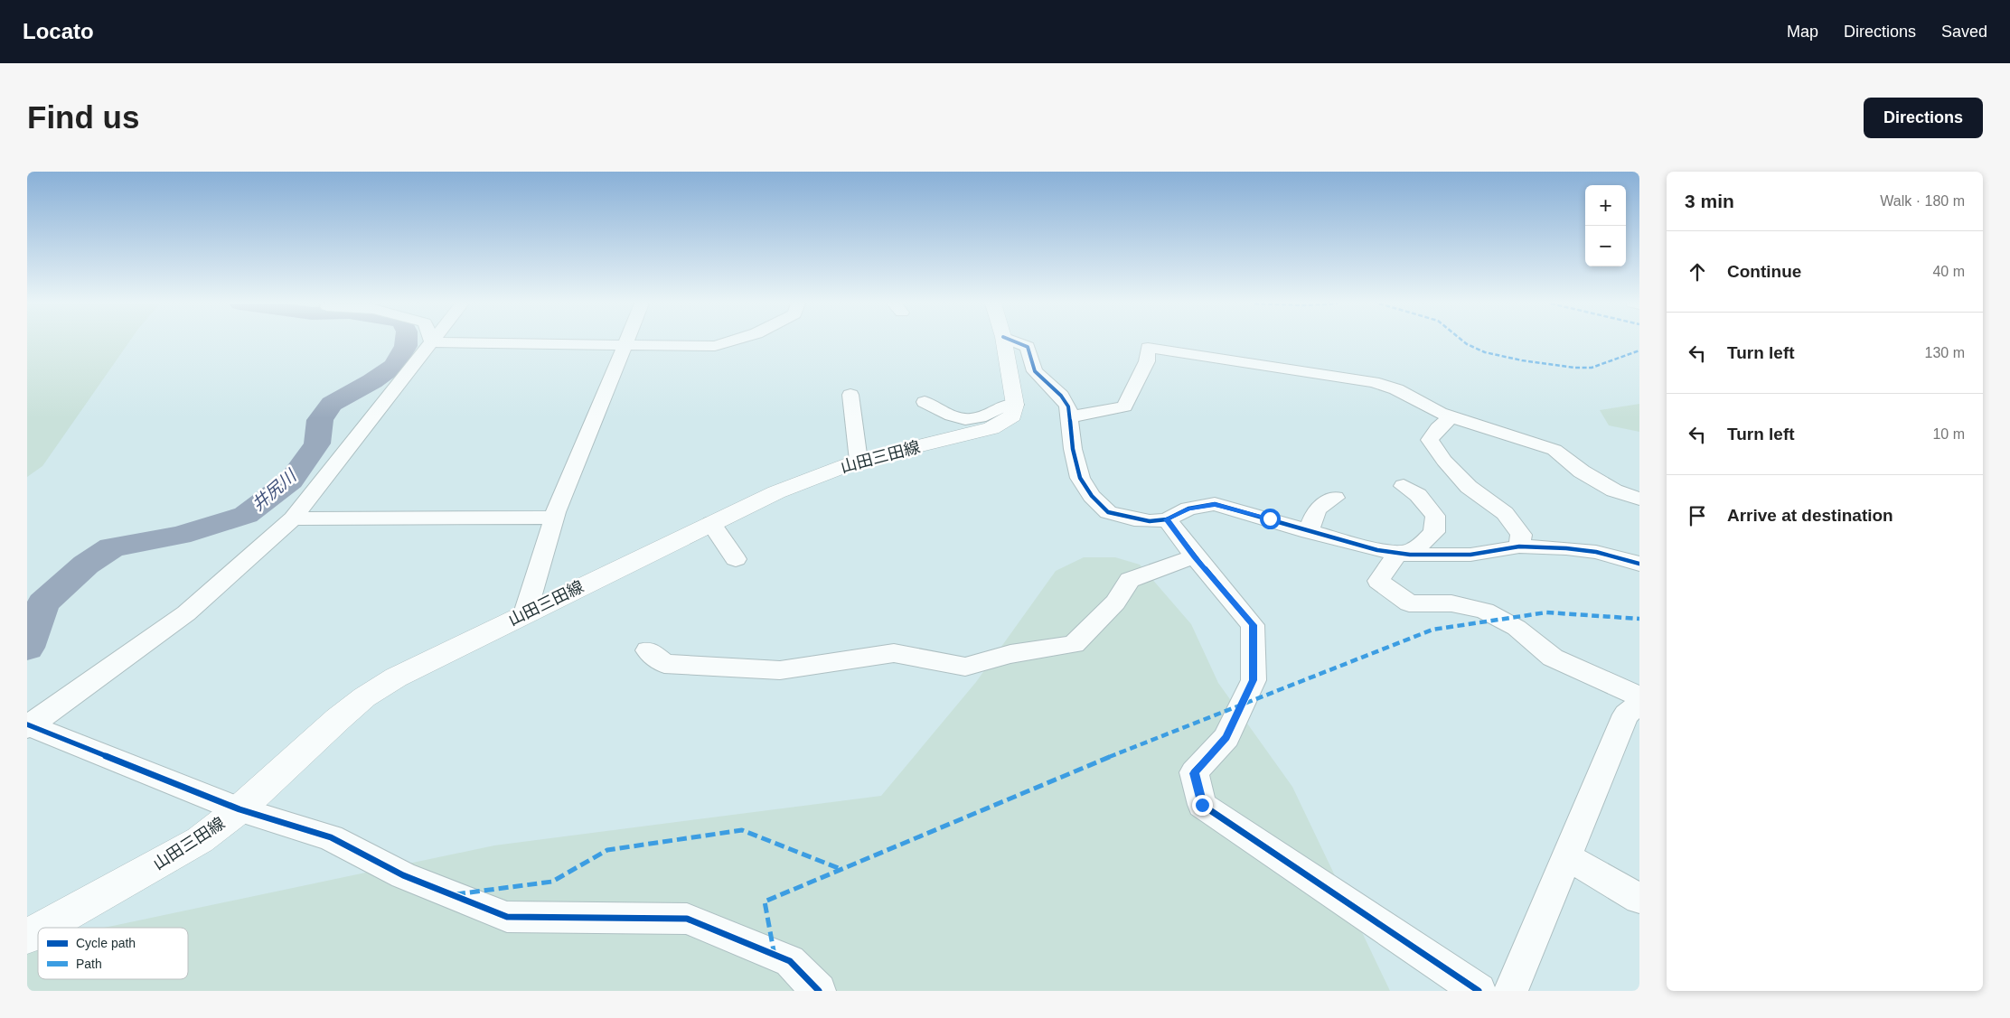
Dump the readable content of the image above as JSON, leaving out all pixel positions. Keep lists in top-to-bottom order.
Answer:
{
  "streets": {
    "main road": ["山田三田線"]
  },
  "water": ["井尻川"],
  "legend": ["Cycle path", "Path"],
  "page": {
    "header": "Locato",
    "nav": ["Map", "Directions", "Saved"],
    "buttons": "Directions",
    "title": "Find us",
    "heading": ["3 min", "Walk · 180 m"],
    "map_buttons": ["+", "−"],
    "list": [
      ["Continue", "40 m"],
      ["Turn left", "130 m"],
      ["Turn left", "10 m"],
      "Arrive at destination"
    ]
  }
}
